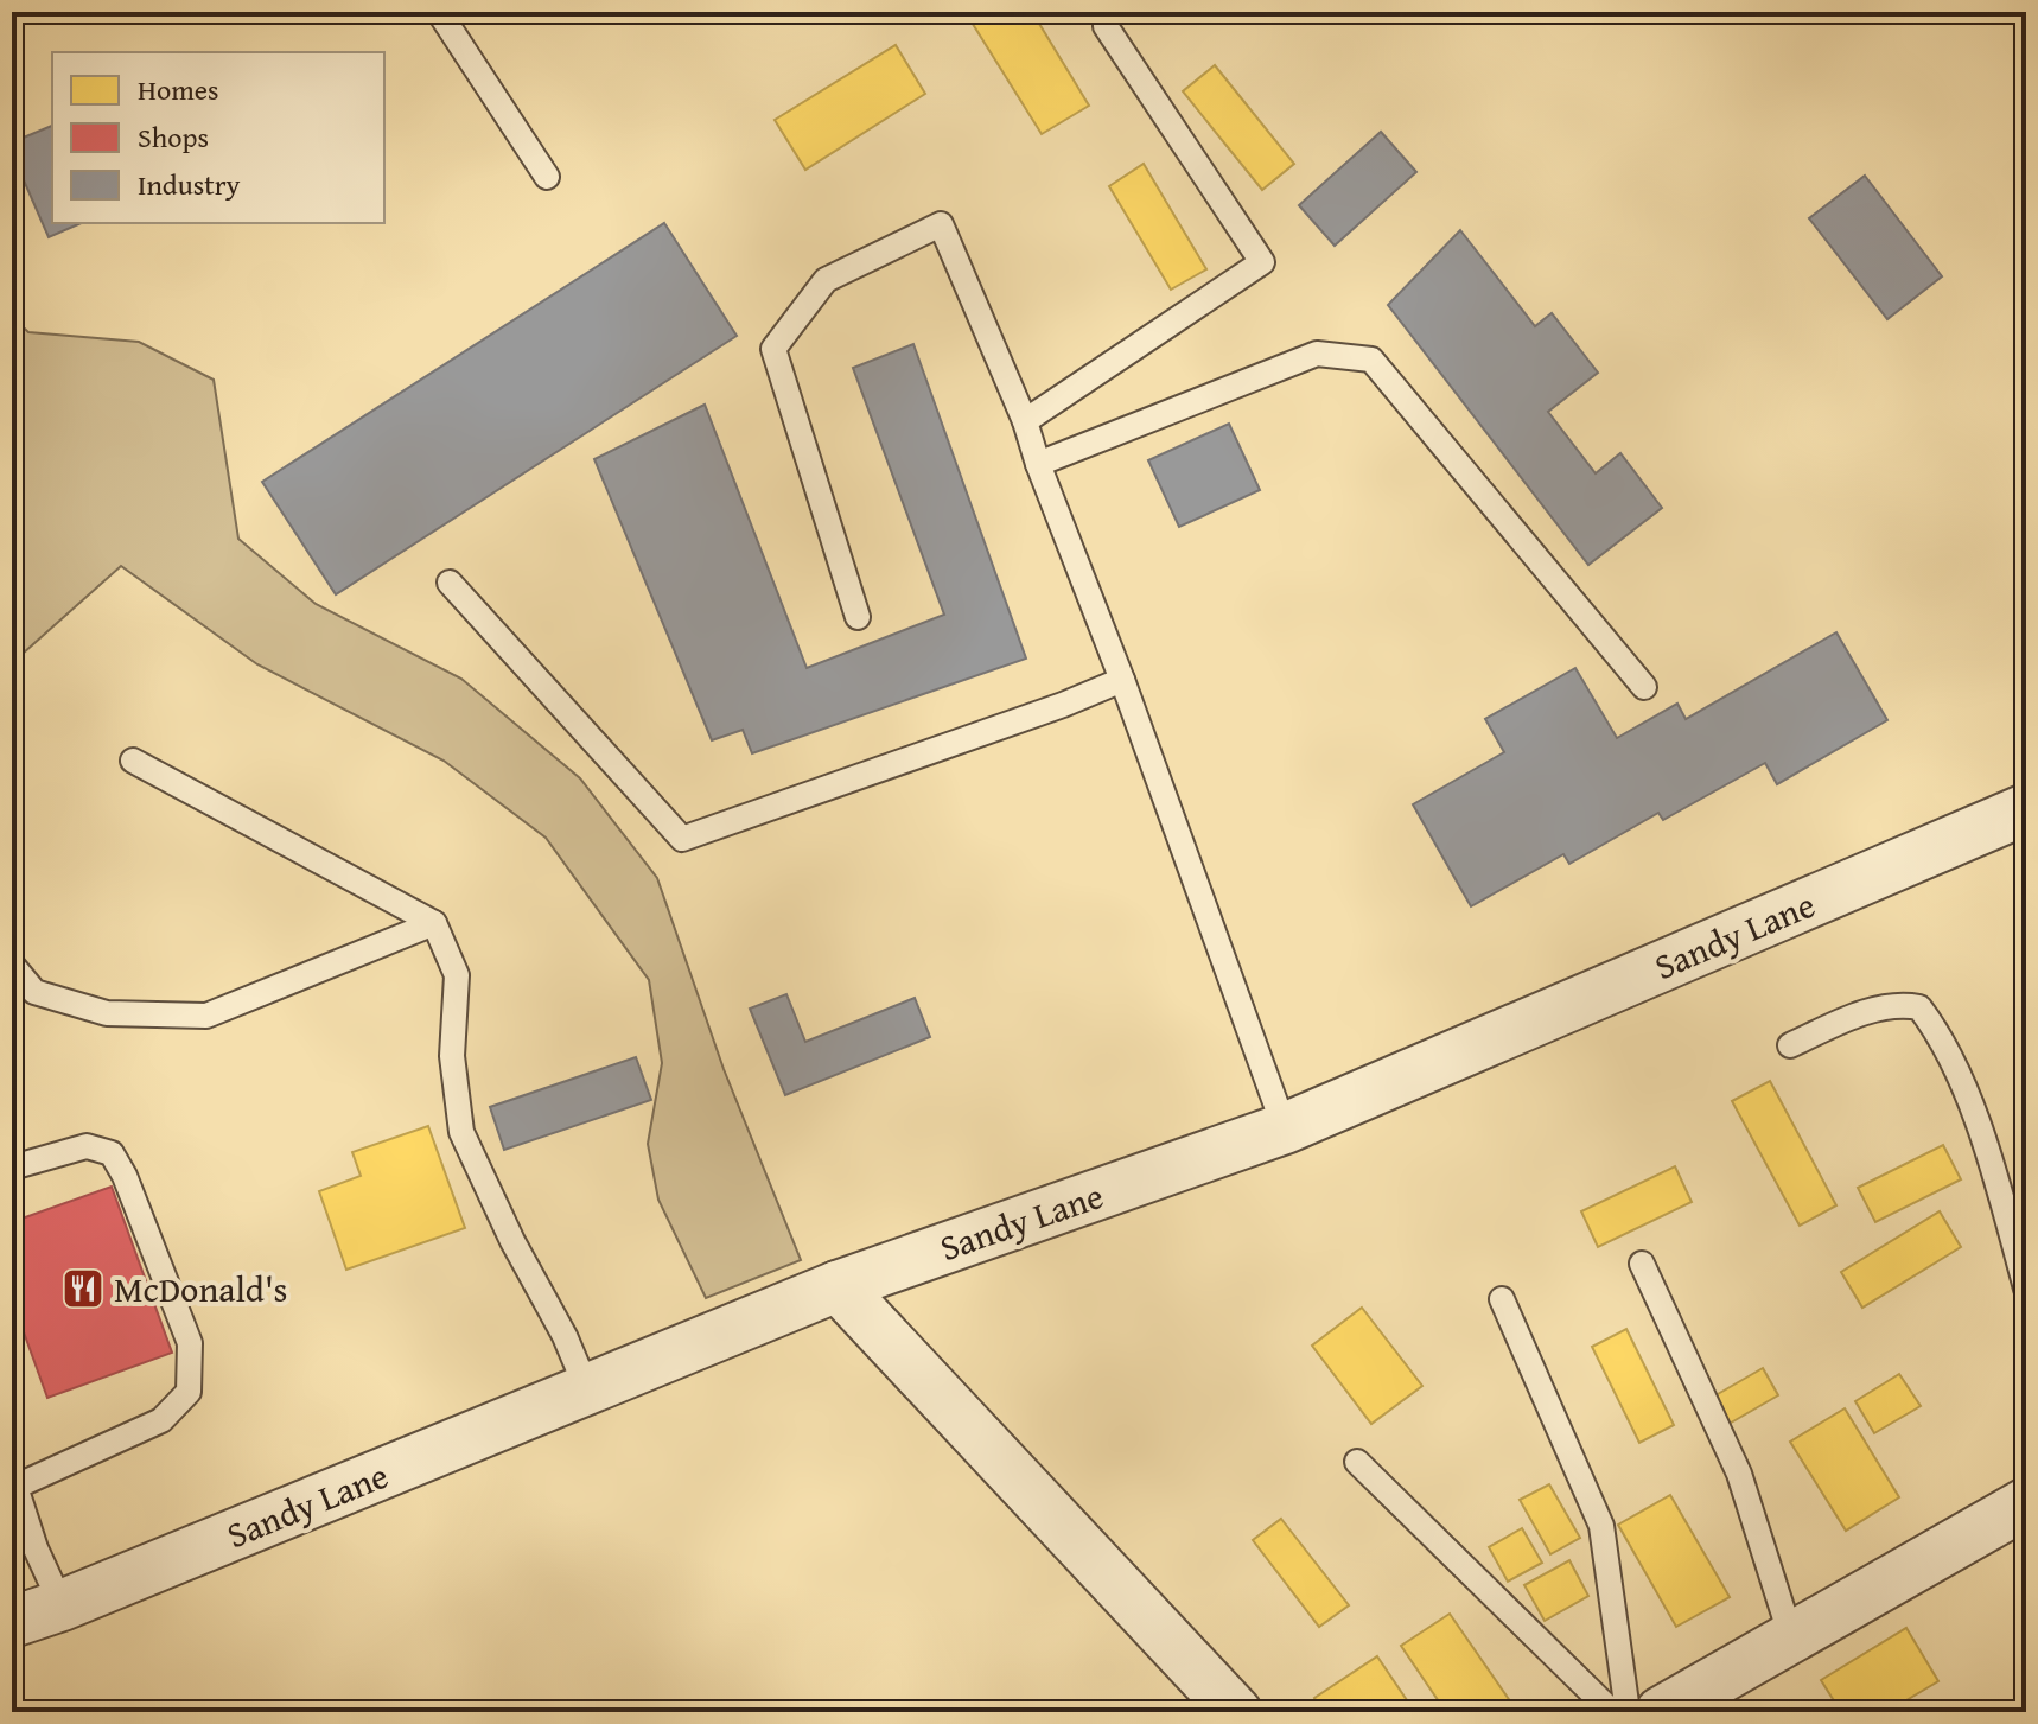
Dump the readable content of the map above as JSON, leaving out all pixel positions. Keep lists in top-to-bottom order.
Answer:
{
  "streets": {
    "street": ["Sandy Lane"]
  },
  "places": {
    "restaurant": ["McDonald's"]
  },
  "legend": ["Homes", "Shops", "Industry"]
}
